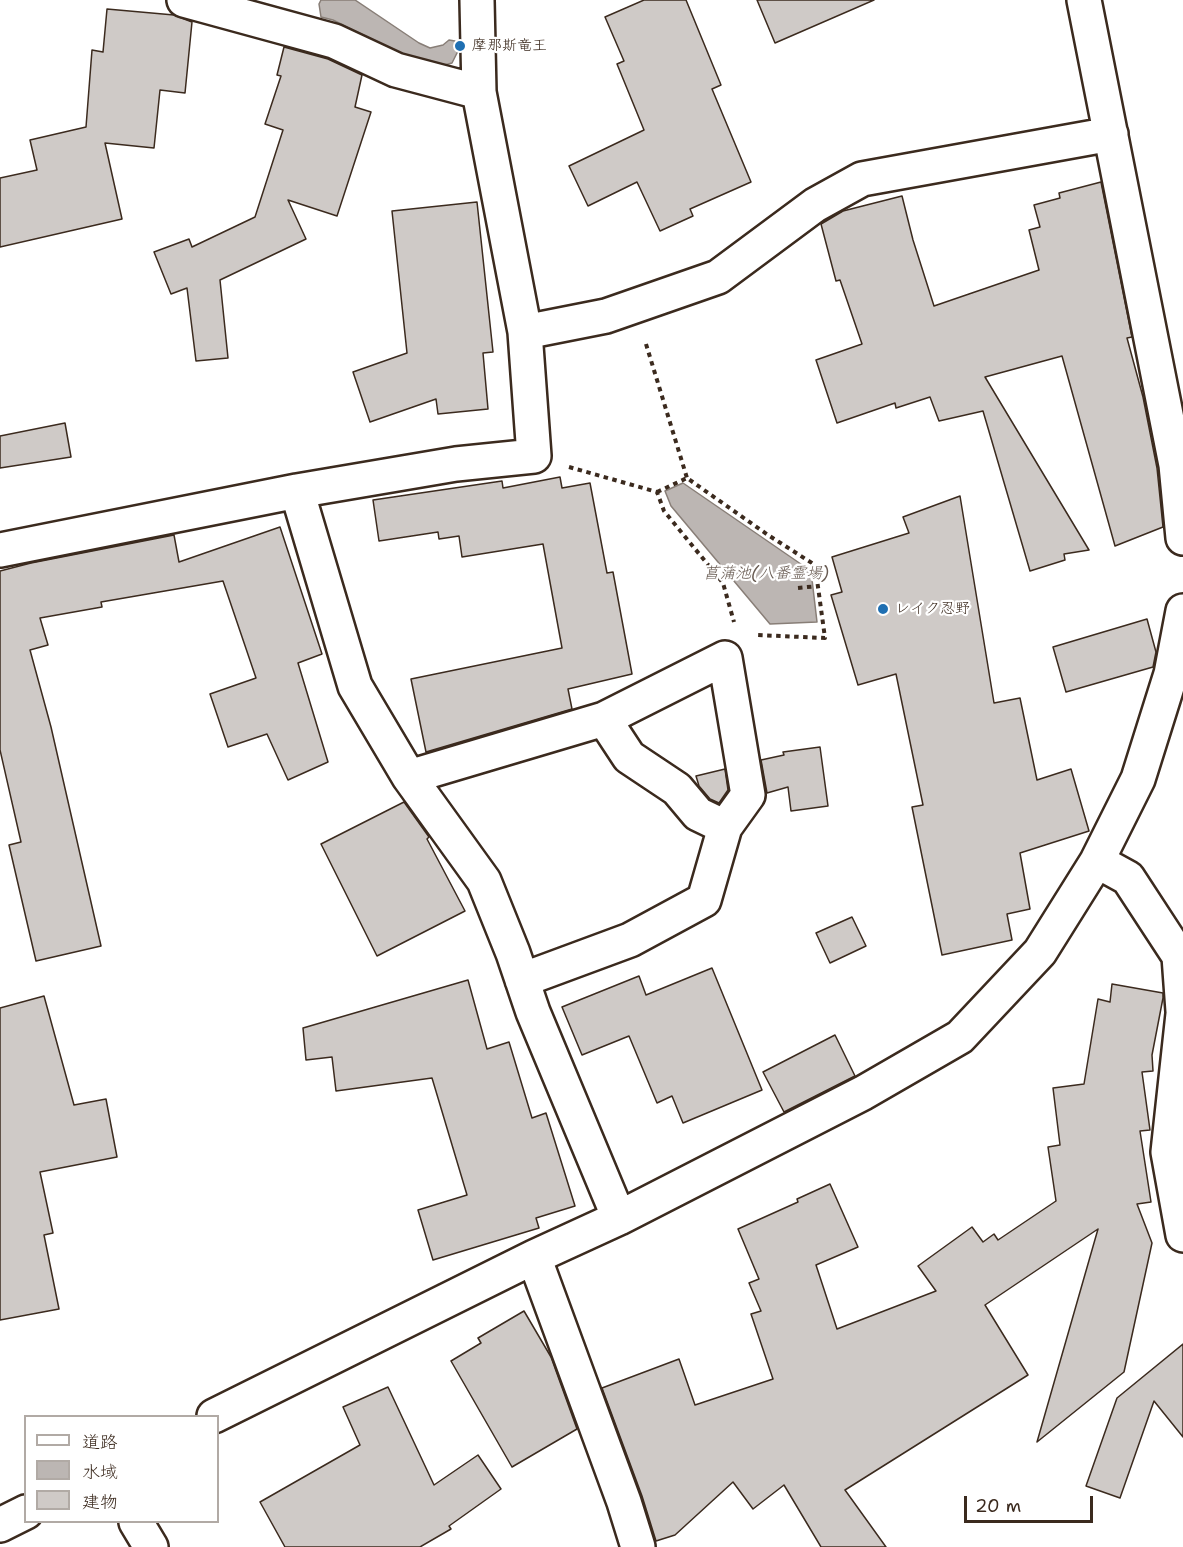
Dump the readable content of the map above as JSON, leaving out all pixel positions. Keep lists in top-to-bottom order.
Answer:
{
  "water": ["菖蒲池(八番霊場)"],
  "places": ["摩那斯竜王", "レイク忍野"],
  "legend": ["道路", "水域", "建物"],
  "scale_bar": "20 m"
}
